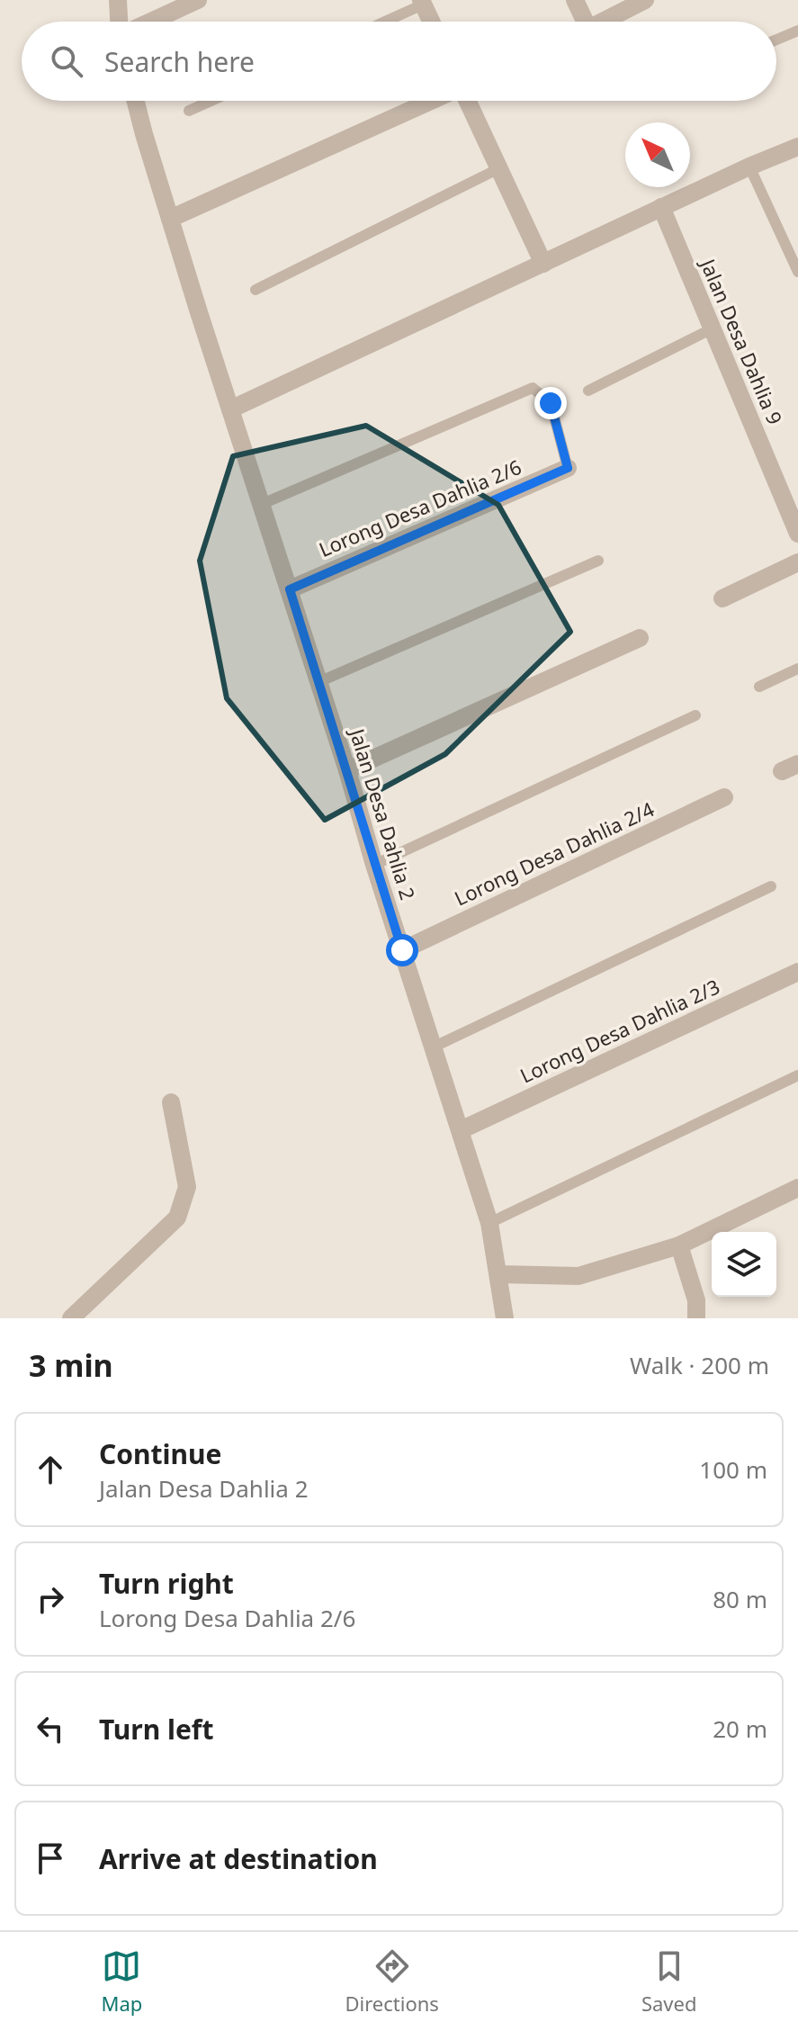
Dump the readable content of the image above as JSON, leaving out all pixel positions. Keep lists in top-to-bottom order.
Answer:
{
  "streets": {
    "street": [
      "Jalan Desa Dahlia 9",
      "Lorong Desa Dahlia 2/6",
      "Jalan Desa Dahlia 2",
      "Lorong Desa Dahlia 2/4",
      "Lorong Desa Dahlia 2/3"
    ]
  },
  "crossings": [
    ["Lorong Desa Dahlia 2/6", "Jalan Desa Dahlia 2"],
    ["Jalan Desa Dahlia 2", "Lorong Desa Dahlia 2/4"],
    ["Jalan Desa Dahlia 2", "Lorong Desa Dahlia 2/3"]
  ],
  "north": "top left",
  "page": {
    "search": "Search here",
    "heading": ["3 min", "Walk · 200 m"],
    "list": [
      ["Continue", "Jalan Desa Dahlia 2", "100 m"],
      ["Turn right", "Lorong Desa Dahlia 2/6", "80 m"],
      ["Turn left", "20 m"],
      "Arrive at destination"
    ],
    "nav": ["Map", "Directions", "Saved"]
  }
}
